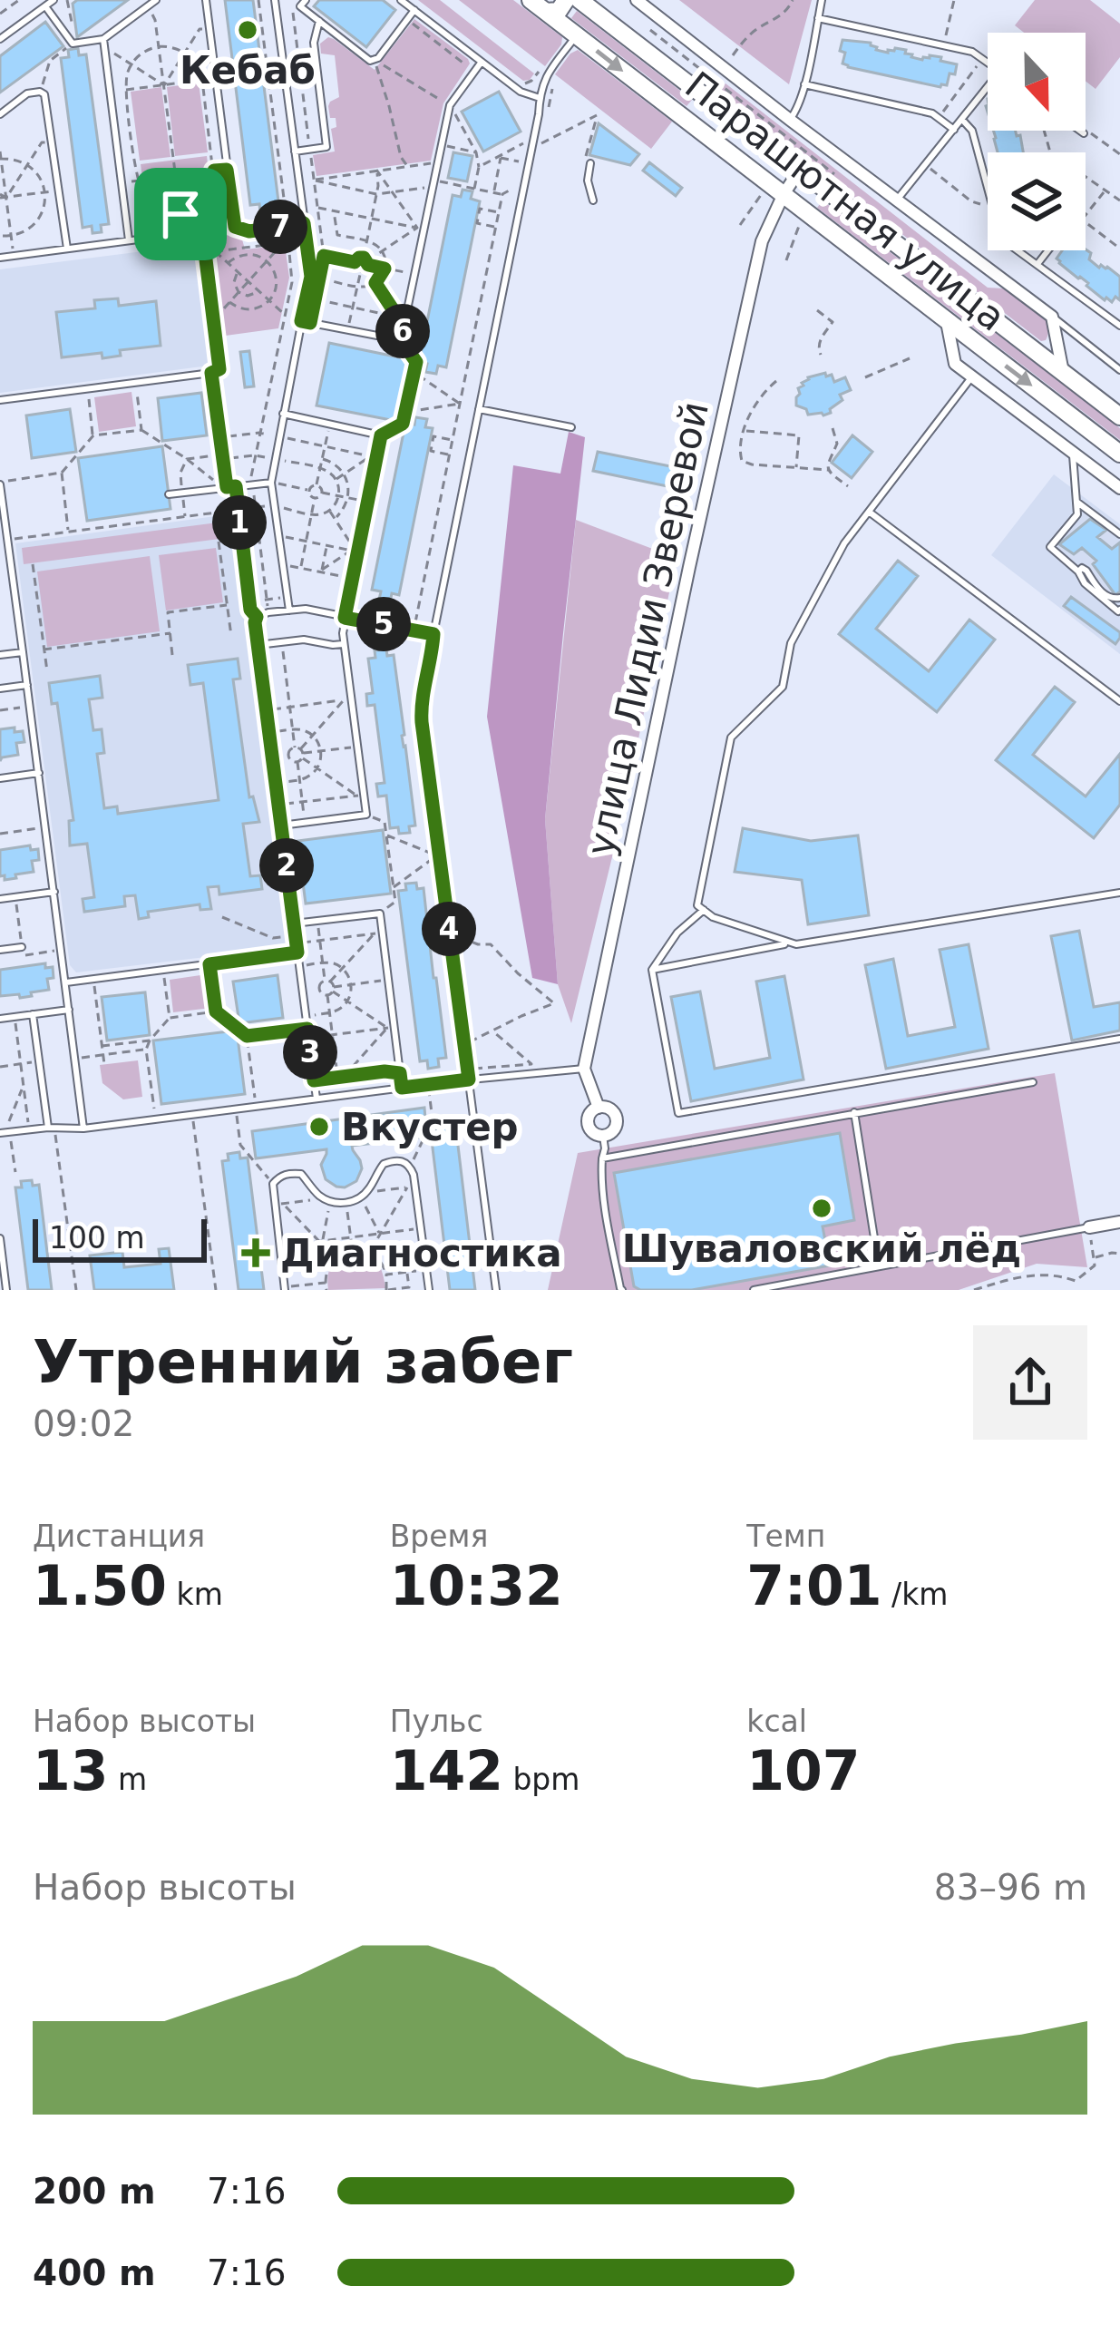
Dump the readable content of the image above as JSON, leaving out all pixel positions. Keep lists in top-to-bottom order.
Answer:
{
  "streets": {
    "main road": ["Парашютная улица"],
    "street": ["улица Лидии Зверевой"]
  },
  "crossings": [
    ["Парашютная улица", "улица Лидии Зверевой"]
  ],
  "places": {
    "other": ["Кебаб", "Вкустер", "Шуваловский лёд"],
    "health": ["Диагностика"]
  },
  "scale_bar": "100 m",
  "north": "bottom",
  "page": {
    "pins": [
      "7",
      "6",
      "1",
      "5",
      "2",
      "4",
      "3"
    ],
    "scale": "100 m",
    "heading": ["Утренний забег", "09:02"],
    "stats": [
      ["Дистанция", "1.50 km"],
      ["Время", "10:32"],
      ["Темп", "7:01 /km"],
      ["Набор высоты", "13 m"],
      ["Пульс", "142 bpm"],
      ["kcal", "107"]
    ],
    "chart": ["Набор высоты", "83–96 m"],
    "list": [
      {
        "name": "200 m",
        "note": "7:16"
      },
      {
        "name": "400 m",
        "note": "7:16"
      }
    ]
  }
}
